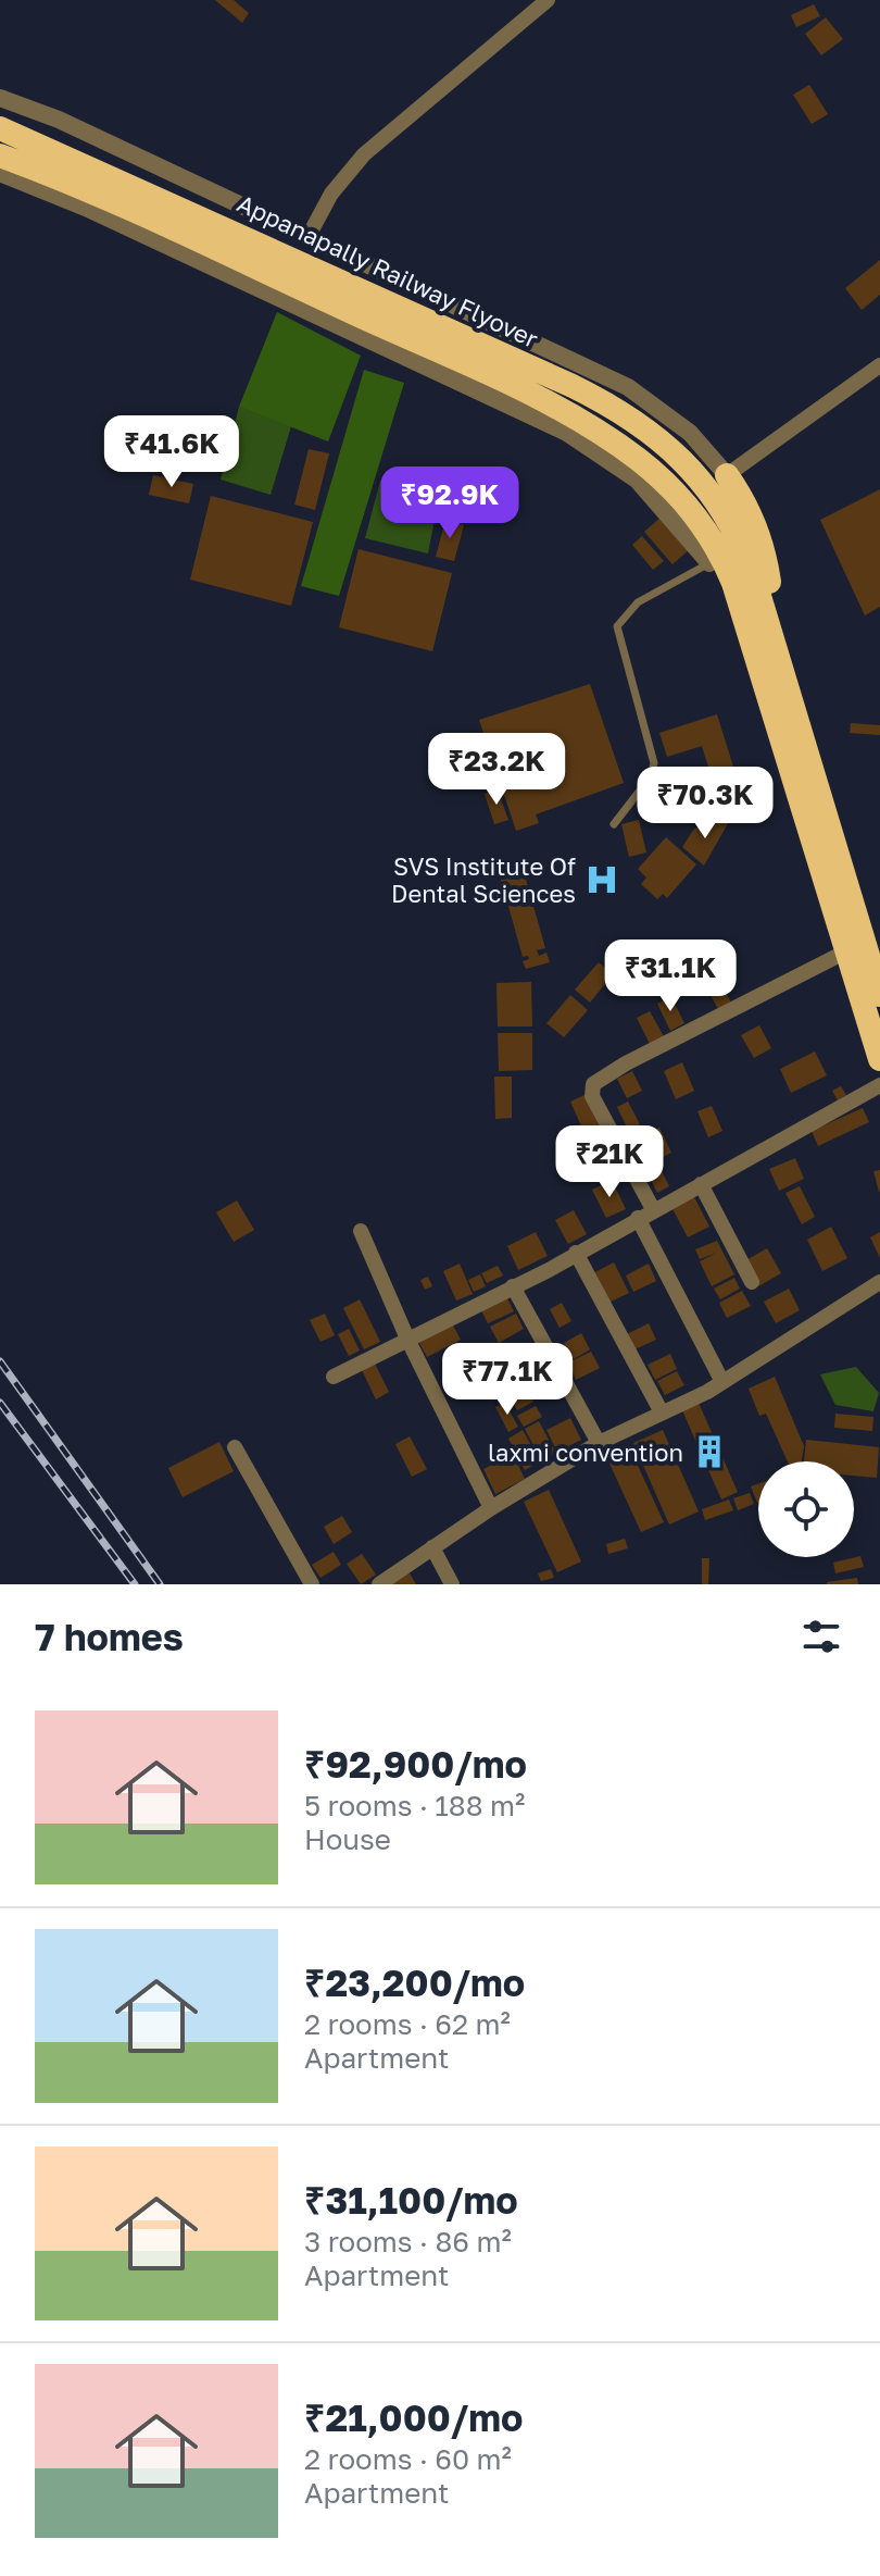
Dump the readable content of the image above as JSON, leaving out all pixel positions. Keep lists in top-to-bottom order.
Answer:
{
  "streets": {
    "highway": ["Appanapally Railway Flyover"]
  },
  "places": {
    "hospital": ["SVS Institute Of Dental Sciences"],
    "building": ["laxmi convention"]
  },
  "page": {
    "price": [
      "₹41.6K",
      "₹92.9K",
      "₹23.2K",
      "₹70.3K",
      "₹31.1K",
      "₹21K",
      "₹77.1K"
    ],
    "heading": "7 homes",
    "list": [
      {
        "name": "₹92,900/mo",
        "note": "5 rooms · 188 m² · House"
      },
      {
        "name": "₹23,200/mo",
        "note": "2 rooms · 62 m² · Apartment"
      },
      {
        "name": "₹31,100/mo",
        "note": "3 rooms · 86 m² · Apartment"
      },
      {
        "name": "₹21,000/mo",
        "note": "2 rooms · 60 m² · Apartment"
      }
    ]
  }
}
